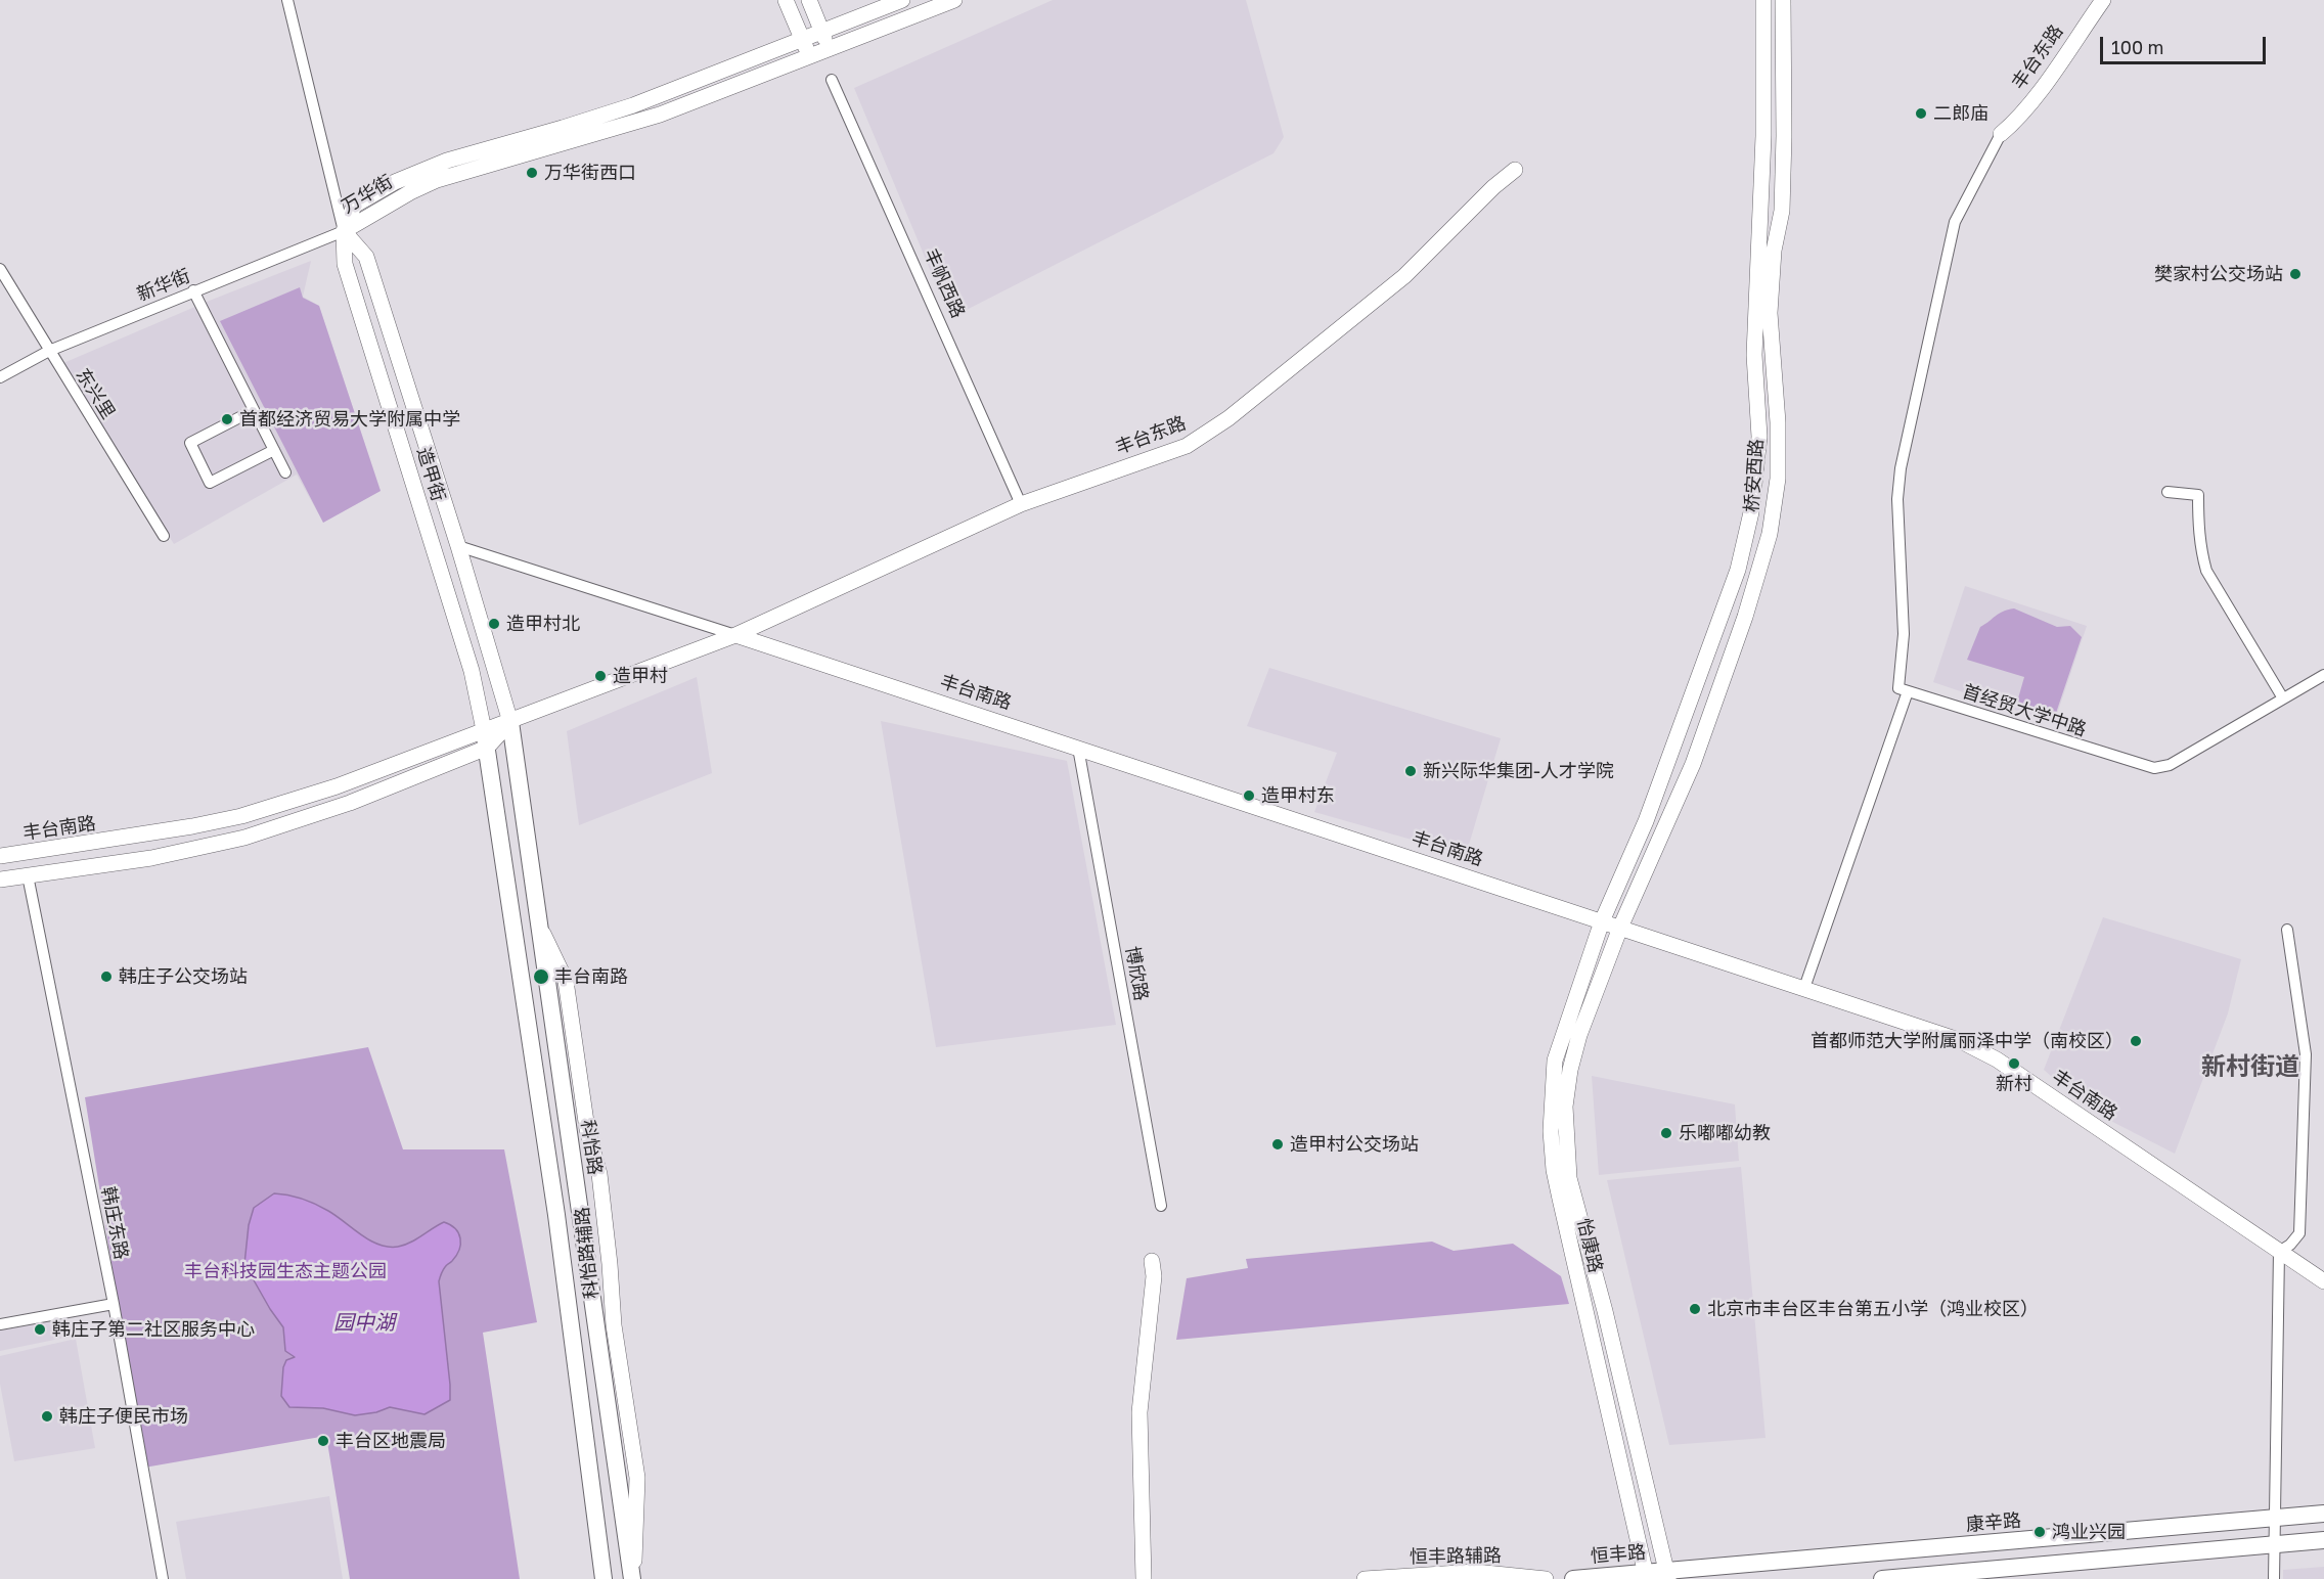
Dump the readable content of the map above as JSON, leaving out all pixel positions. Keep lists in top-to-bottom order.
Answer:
{
  "streets": {
    "main road": [
      "丰台东路",
      "万华街",
      "造甲街",
      "桥安西路",
      "丰台南路",
      "科怡路",
      "怡康路",
      "科怡路辅路",
      "康辛路",
      "恒丰路",
      "恒丰路辅路"
    ],
    "street": [
      "丰帆西路",
      "新华街",
      "东兴里",
      "首经贸大学中路",
      "博欣路",
      "韩庄东路"
    ]
  },
  "crossings": [
    ["丰台东路", "丰帆西路"],
    ["丰台东路", "丰台南路"],
    ["万华街", "新华街"],
    ["万华街", "造甲街"],
    ["新华街", "东兴里"],
    ["新华街", "造甲街"],
    ["造甲街", "丰台南路"],
    ["造甲街", "科怡路"],
    ["桥安西路", "丰台南路"],
    ["桥安西路", "怡康路"],
    ["丰台南路", "博欣路"],
    ["丰台南路", "科怡路"],
    ["丰台南路", "韩庄东路"],
    ["丰台南路", "怡康路"],
    ["科怡路", "科怡路辅路"],
    ["怡康路", "康辛路"],
    ["怡康路", "恒丰路"],
    ["康辛路", "恒丰路"]
  ],
  "districts": ["新村街道"],
  "water": ["园中湖"],
  "parks": ["丰台科技园生态主题公园"],
  "places": [
    "二郎庙",
    "万华街西口",
    "樊家村公交场站",
    "首都经济贸易大学附属中学",
    "造甲村北",
    "造甲村",
    "新兴际华集团-人才学院",
    "造甲村东",
    "韩庄子公交场站",
    "丰台南路",
    "首都师范大学附属丽泽中学（南校区）",
    "新村",
    "乐嘟嘟幼教",
    "造甲村公交场站",
    "北京市丰台区丰台第五小学（鸿业校区）",
    "韩庄子第二社区服务中心",
    "韩庄子便民市场",
    "丰台区地震局",
    "鸿业兴园"
  ],
  "scale_bar": "100 m"
}
